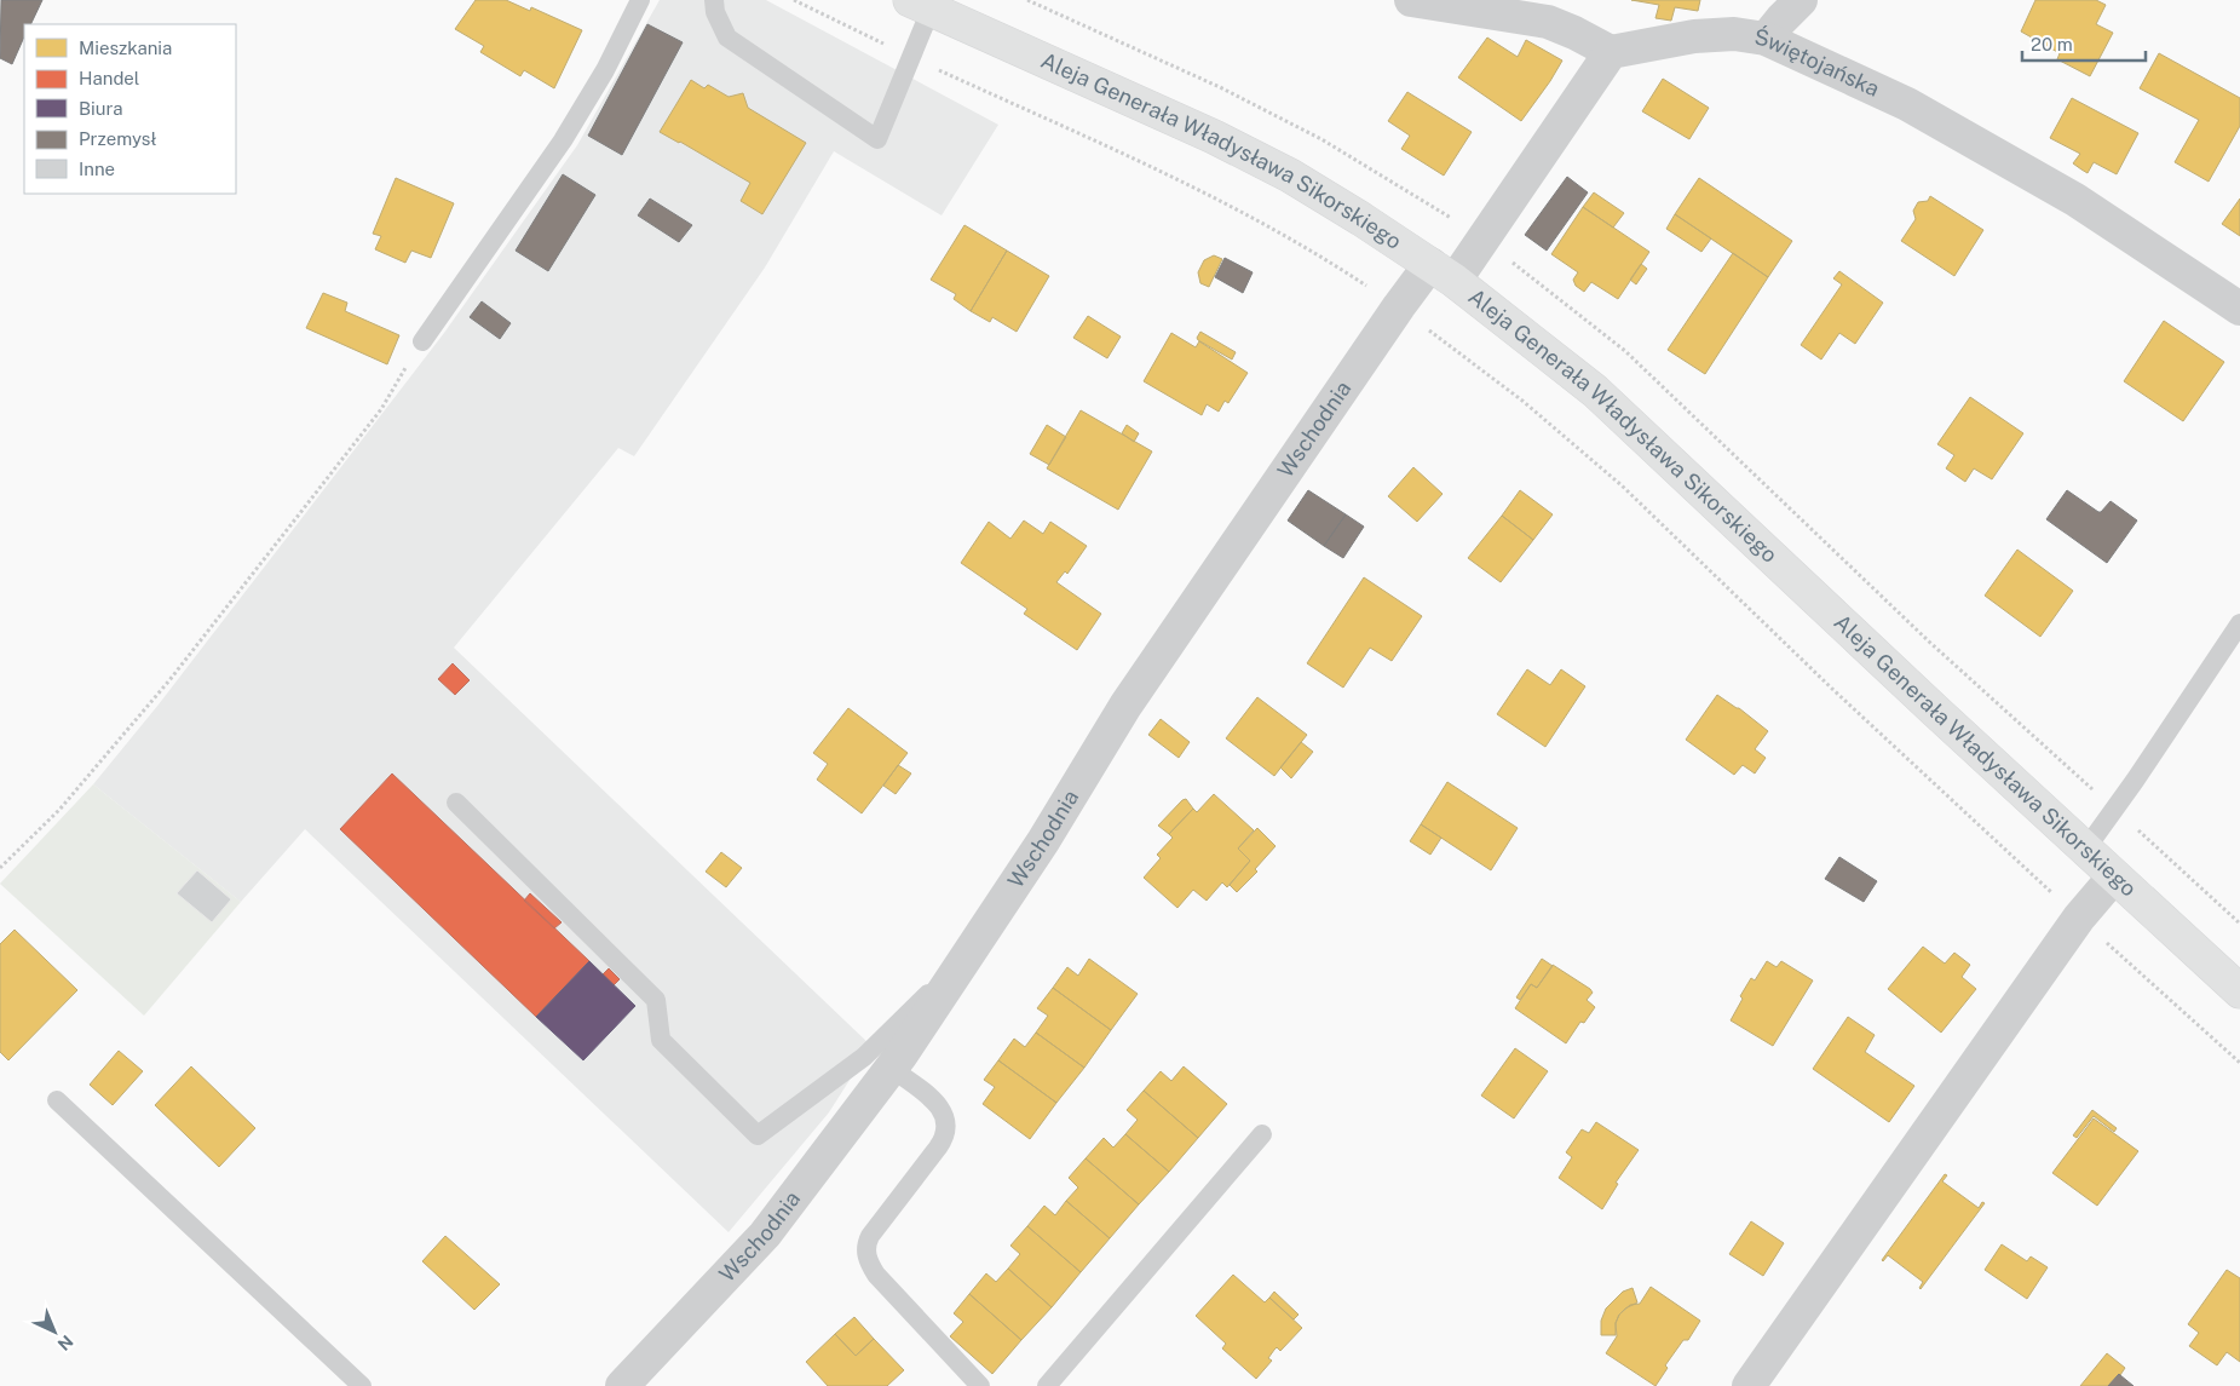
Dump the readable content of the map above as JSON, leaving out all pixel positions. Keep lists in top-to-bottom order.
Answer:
{
  "streets": {
    "main road": ["Aleja Generała Władysława Sikorskiego"],
    "street": ["Świętojańska", "Wschodnia"]
  },
  "crossings": [
    ["Aleja Generała Władysława Sikorskiego", "Wschodnia"]
  ],
  "legend": [
    "Mieszkania",
    "Handel",
    "Biura",
    "Przemysł",
    "Inne"
  ],
  "scale_bar": "20 m",
  "north": "bottom right"
}
